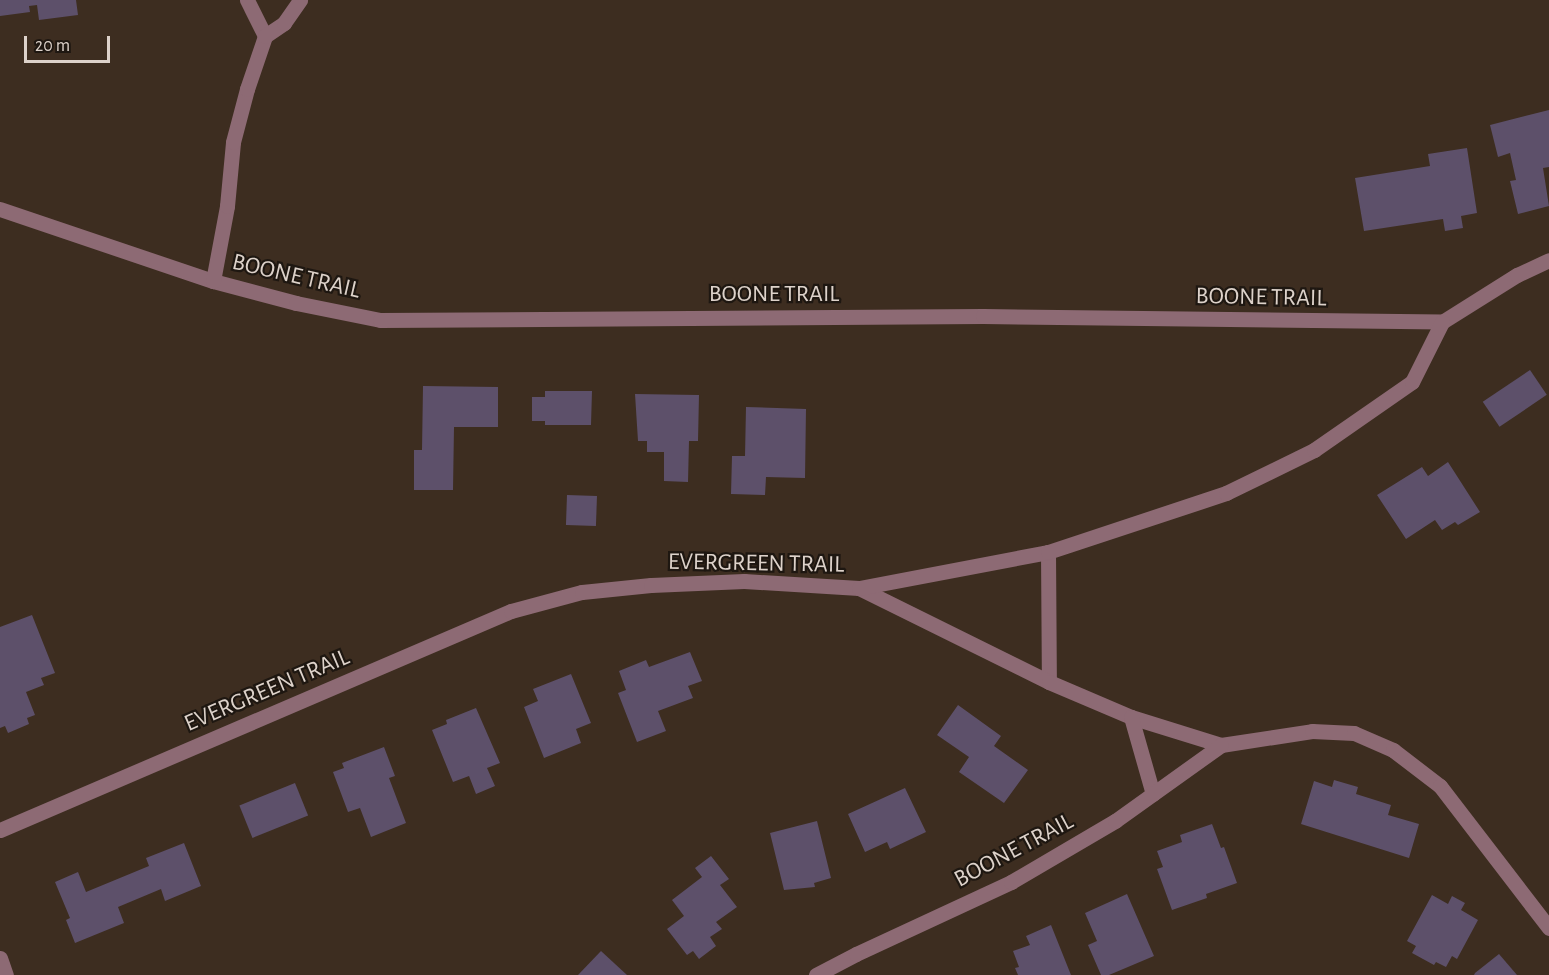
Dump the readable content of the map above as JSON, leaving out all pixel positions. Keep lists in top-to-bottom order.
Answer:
{
  "streets": {
    "street": ["BOONE TRAIL", "EVERGREEN TRAIL"]
  },
  "crossings": [
    ["BOONE TRAIL", "EVERGREEN TRAIL"]
  ],
  "scale_bar": "20 m"
}
